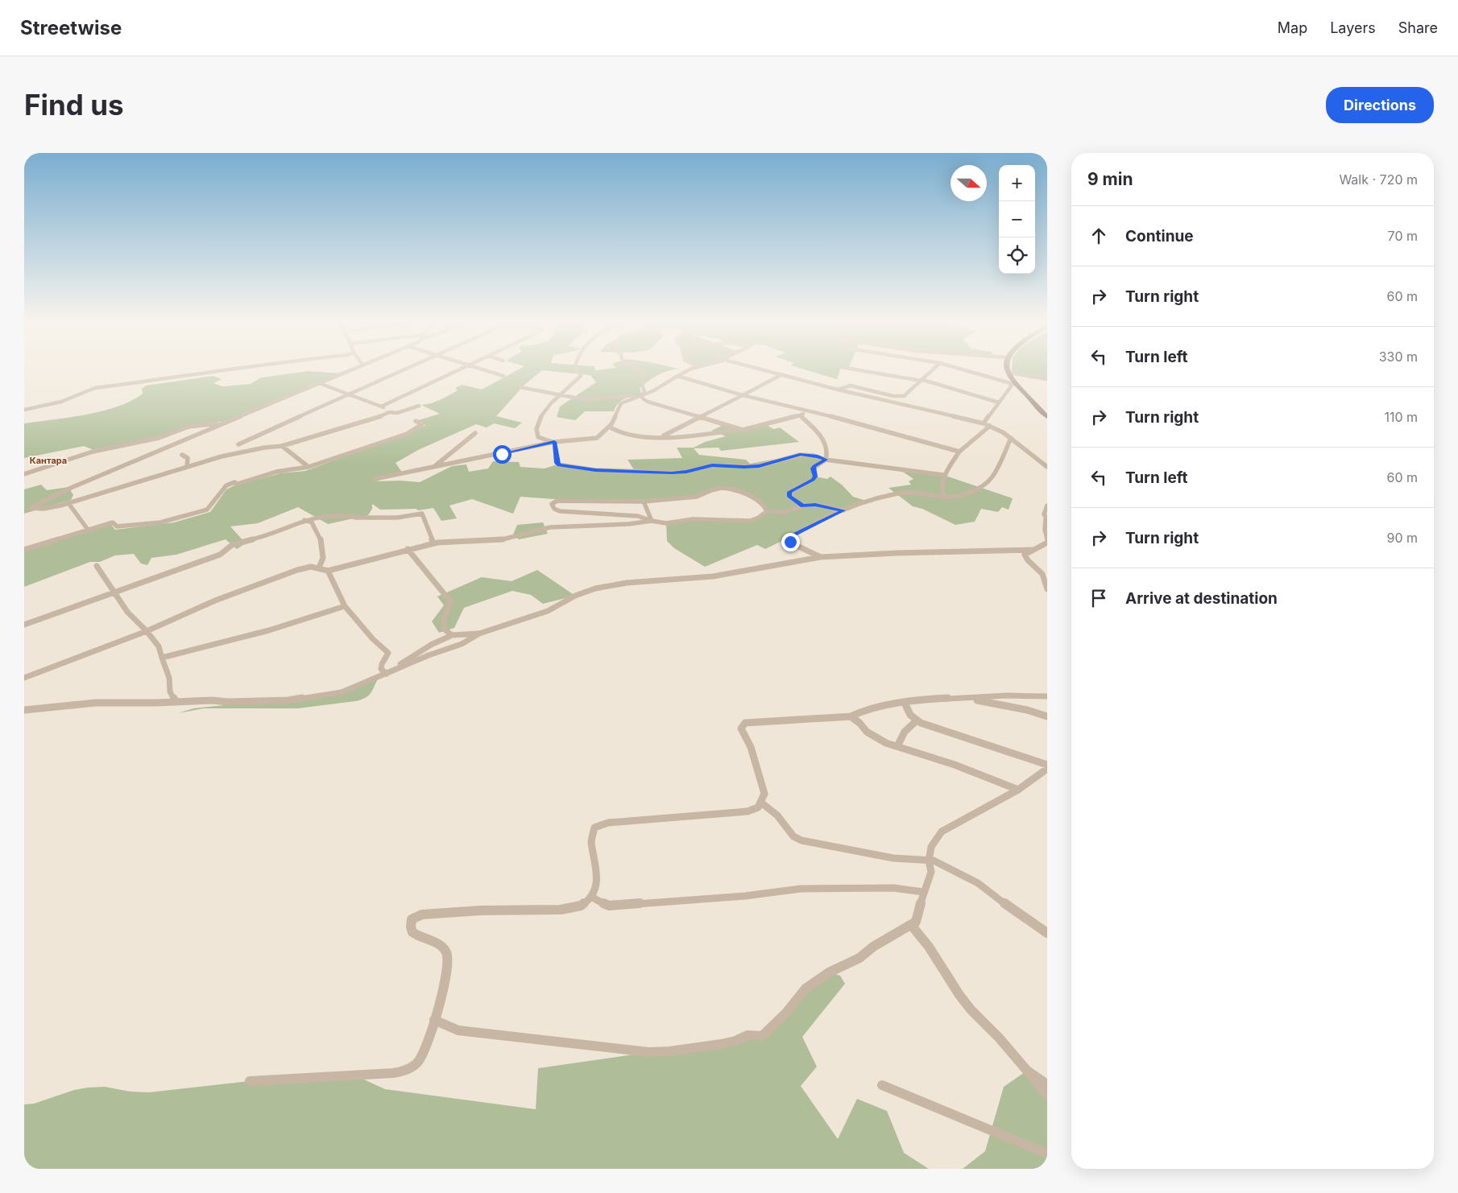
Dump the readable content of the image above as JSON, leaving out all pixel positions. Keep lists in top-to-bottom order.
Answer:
{
  "districts": ["Кантара"],
  "north": "right",
  "page": {
    "header": "Streetwise",
    "nav": ["Map", "Layers", "Share"],
    "buttons": "Directions",
    "title": "Find us",
    "heading": ["9 min", "Walk · 720 m"],
    "map_buttons": ["+", "−"],
    "list": [
      ["Continue", "70 m"],
      ["Turn right", "60 m"],
      ["Turn left", "330 m"],
      ["Turn right", "110 m"],
      ["Turn left", "60 m"],
      ["Turn right", "90 m"],
      "Arrive at destination"
    ]
  }
}
